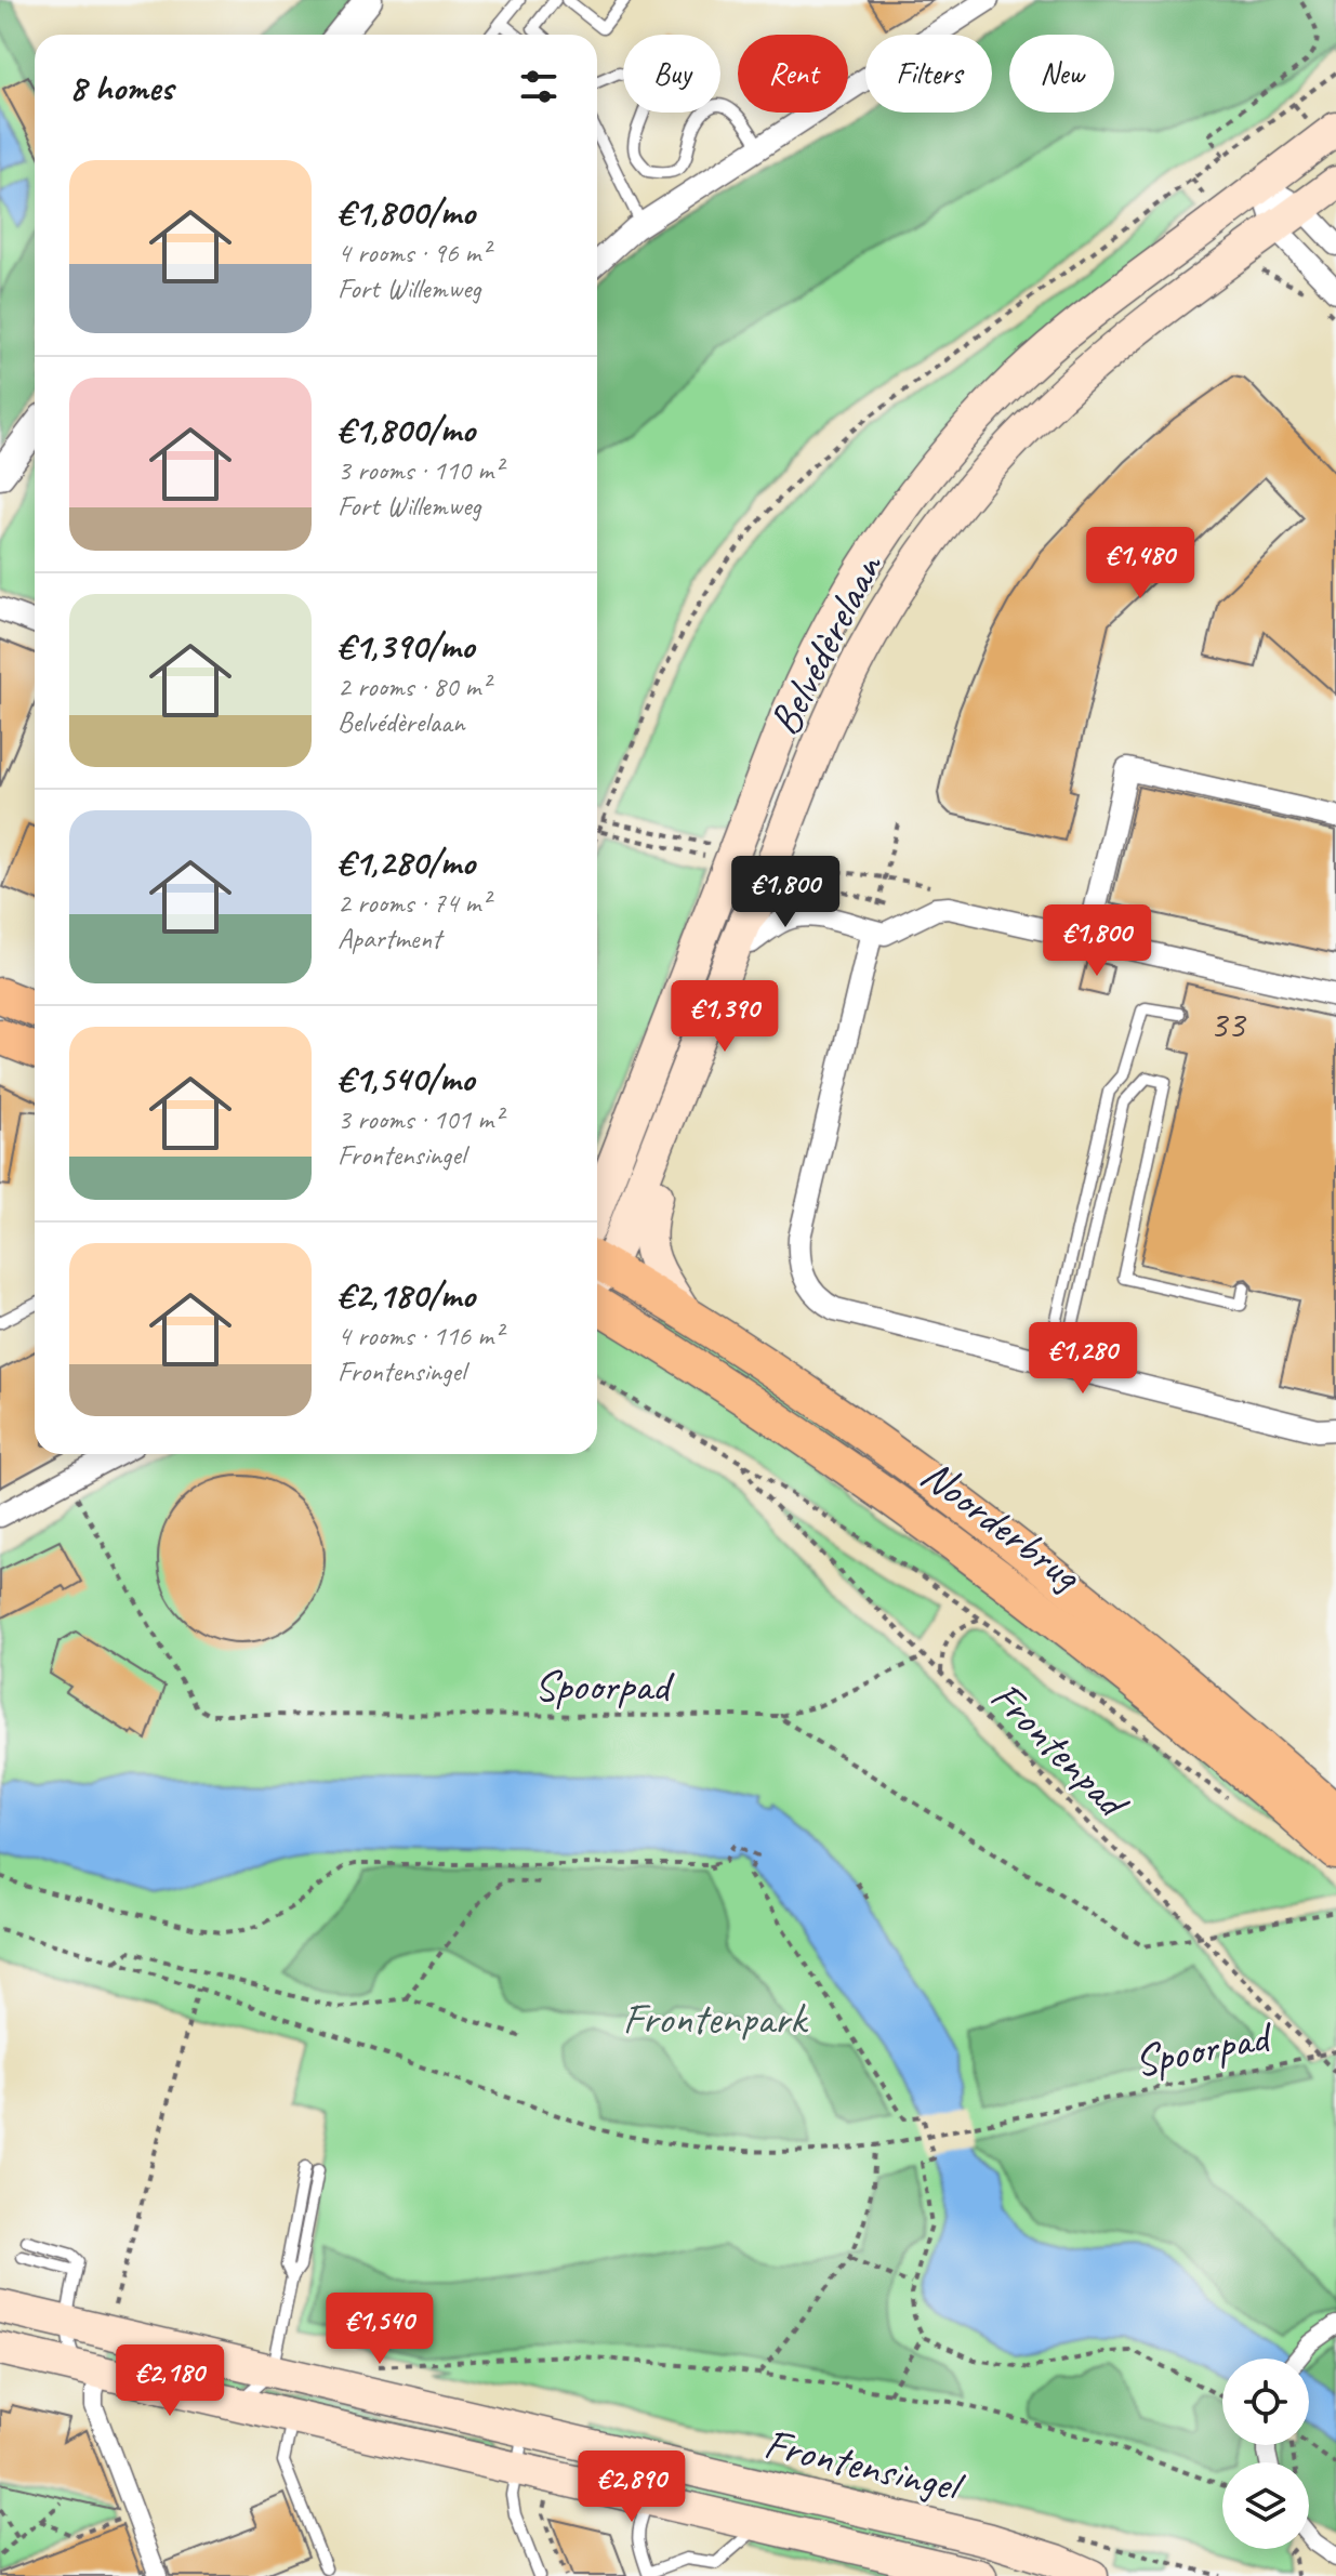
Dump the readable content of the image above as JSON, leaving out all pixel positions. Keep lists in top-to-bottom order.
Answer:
{
  "streets": {
    "main road": ["Belvédèrelaan", "Noorderbrug", "Frontensingel"],
    "path": ["Spoorpad", "Frontenpad"]
  },
  "crossings": [
    ["Spoorpad", "Frontenpad"]
  ],
  "parks": ["Frontenpark"],
  "house_numbers": ["33"],
  "page": {
    "chip": [
      "Buy",
      "Rent",
      "Filters",
      "New"
    ],
    "heading": "8 homes",
    "list": [
      {
        "name": "€1,800/mo",
        "note": "4 rooms · 96 m² · Fort Willemweg"
      },
      {
        "name": "€1,800/mo",
        "note": "3 rooms · 110 m² · Fort Willemweg"
      },
      {
        "name": "€1,390/mo",
        "note": "2 rooms · 80 m² · Belvédèrelaan"
      },
      {
        "name": "€1,280/mo",
        "note": "2 rooms · 74 m² · Apartment"
      },
      {
        "name": "€1,540/mo",
        "note": "3 rooms · 101 m² · Frontensingel"
      },
      {
        "name": "€2,180/mo",
        "note": "4 rooms · 116 m² · Frontensingel"
      }
    ],
    "price": [
      "€1,480",
      "€1,800",
      "€1,800",
      "€1,390",
      "€1,280",
      "€1,540",
      "€2,180",
      "€2,890"
    ]
  }
}
